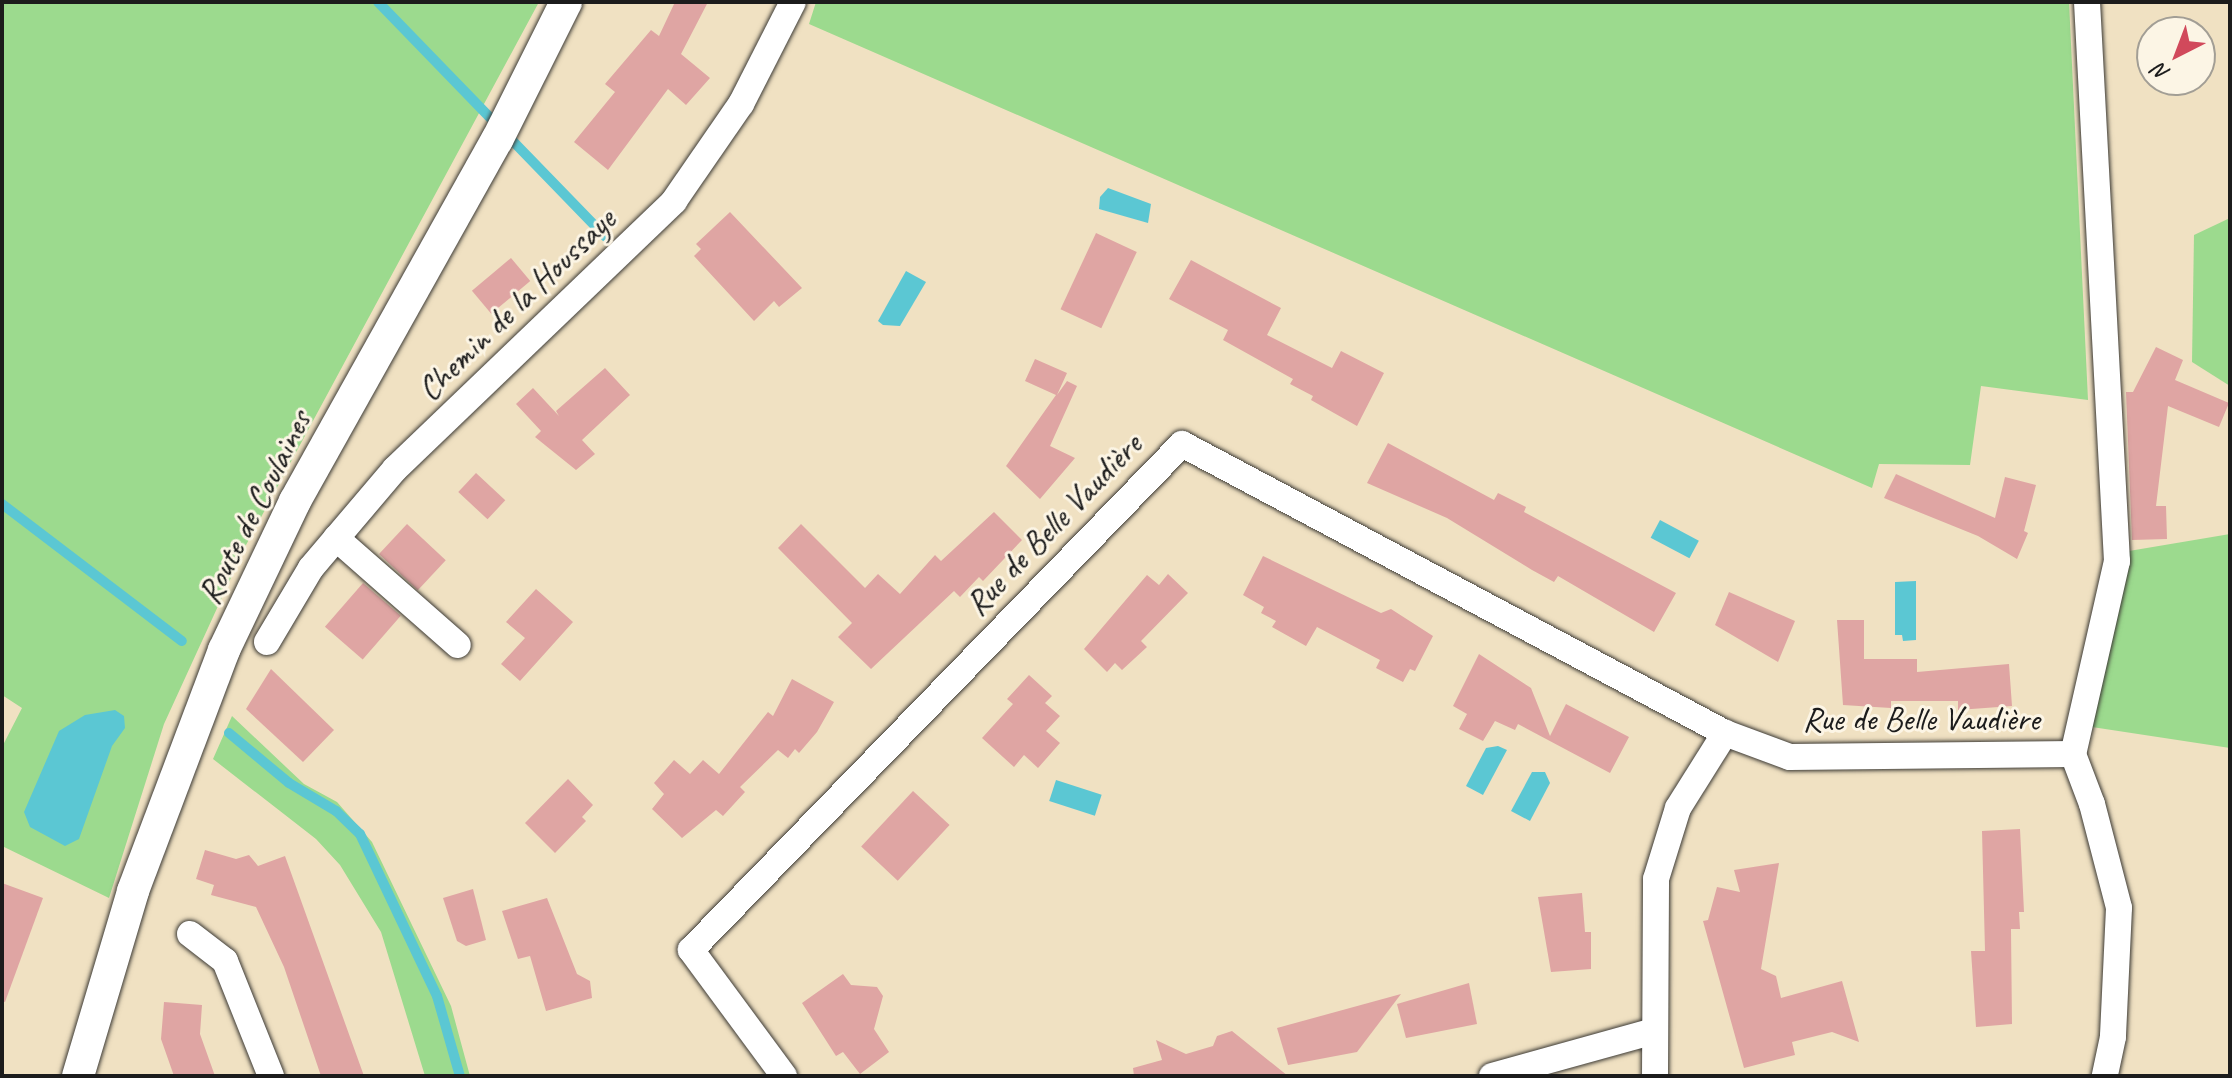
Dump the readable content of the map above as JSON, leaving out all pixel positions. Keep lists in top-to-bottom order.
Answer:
{
  "streets": {
    "street": ["Chemin de la Houssaye", "Route de Coulaines", "Rue de Belle Vaudière"]
  },
  "north": "bottom left"
}
